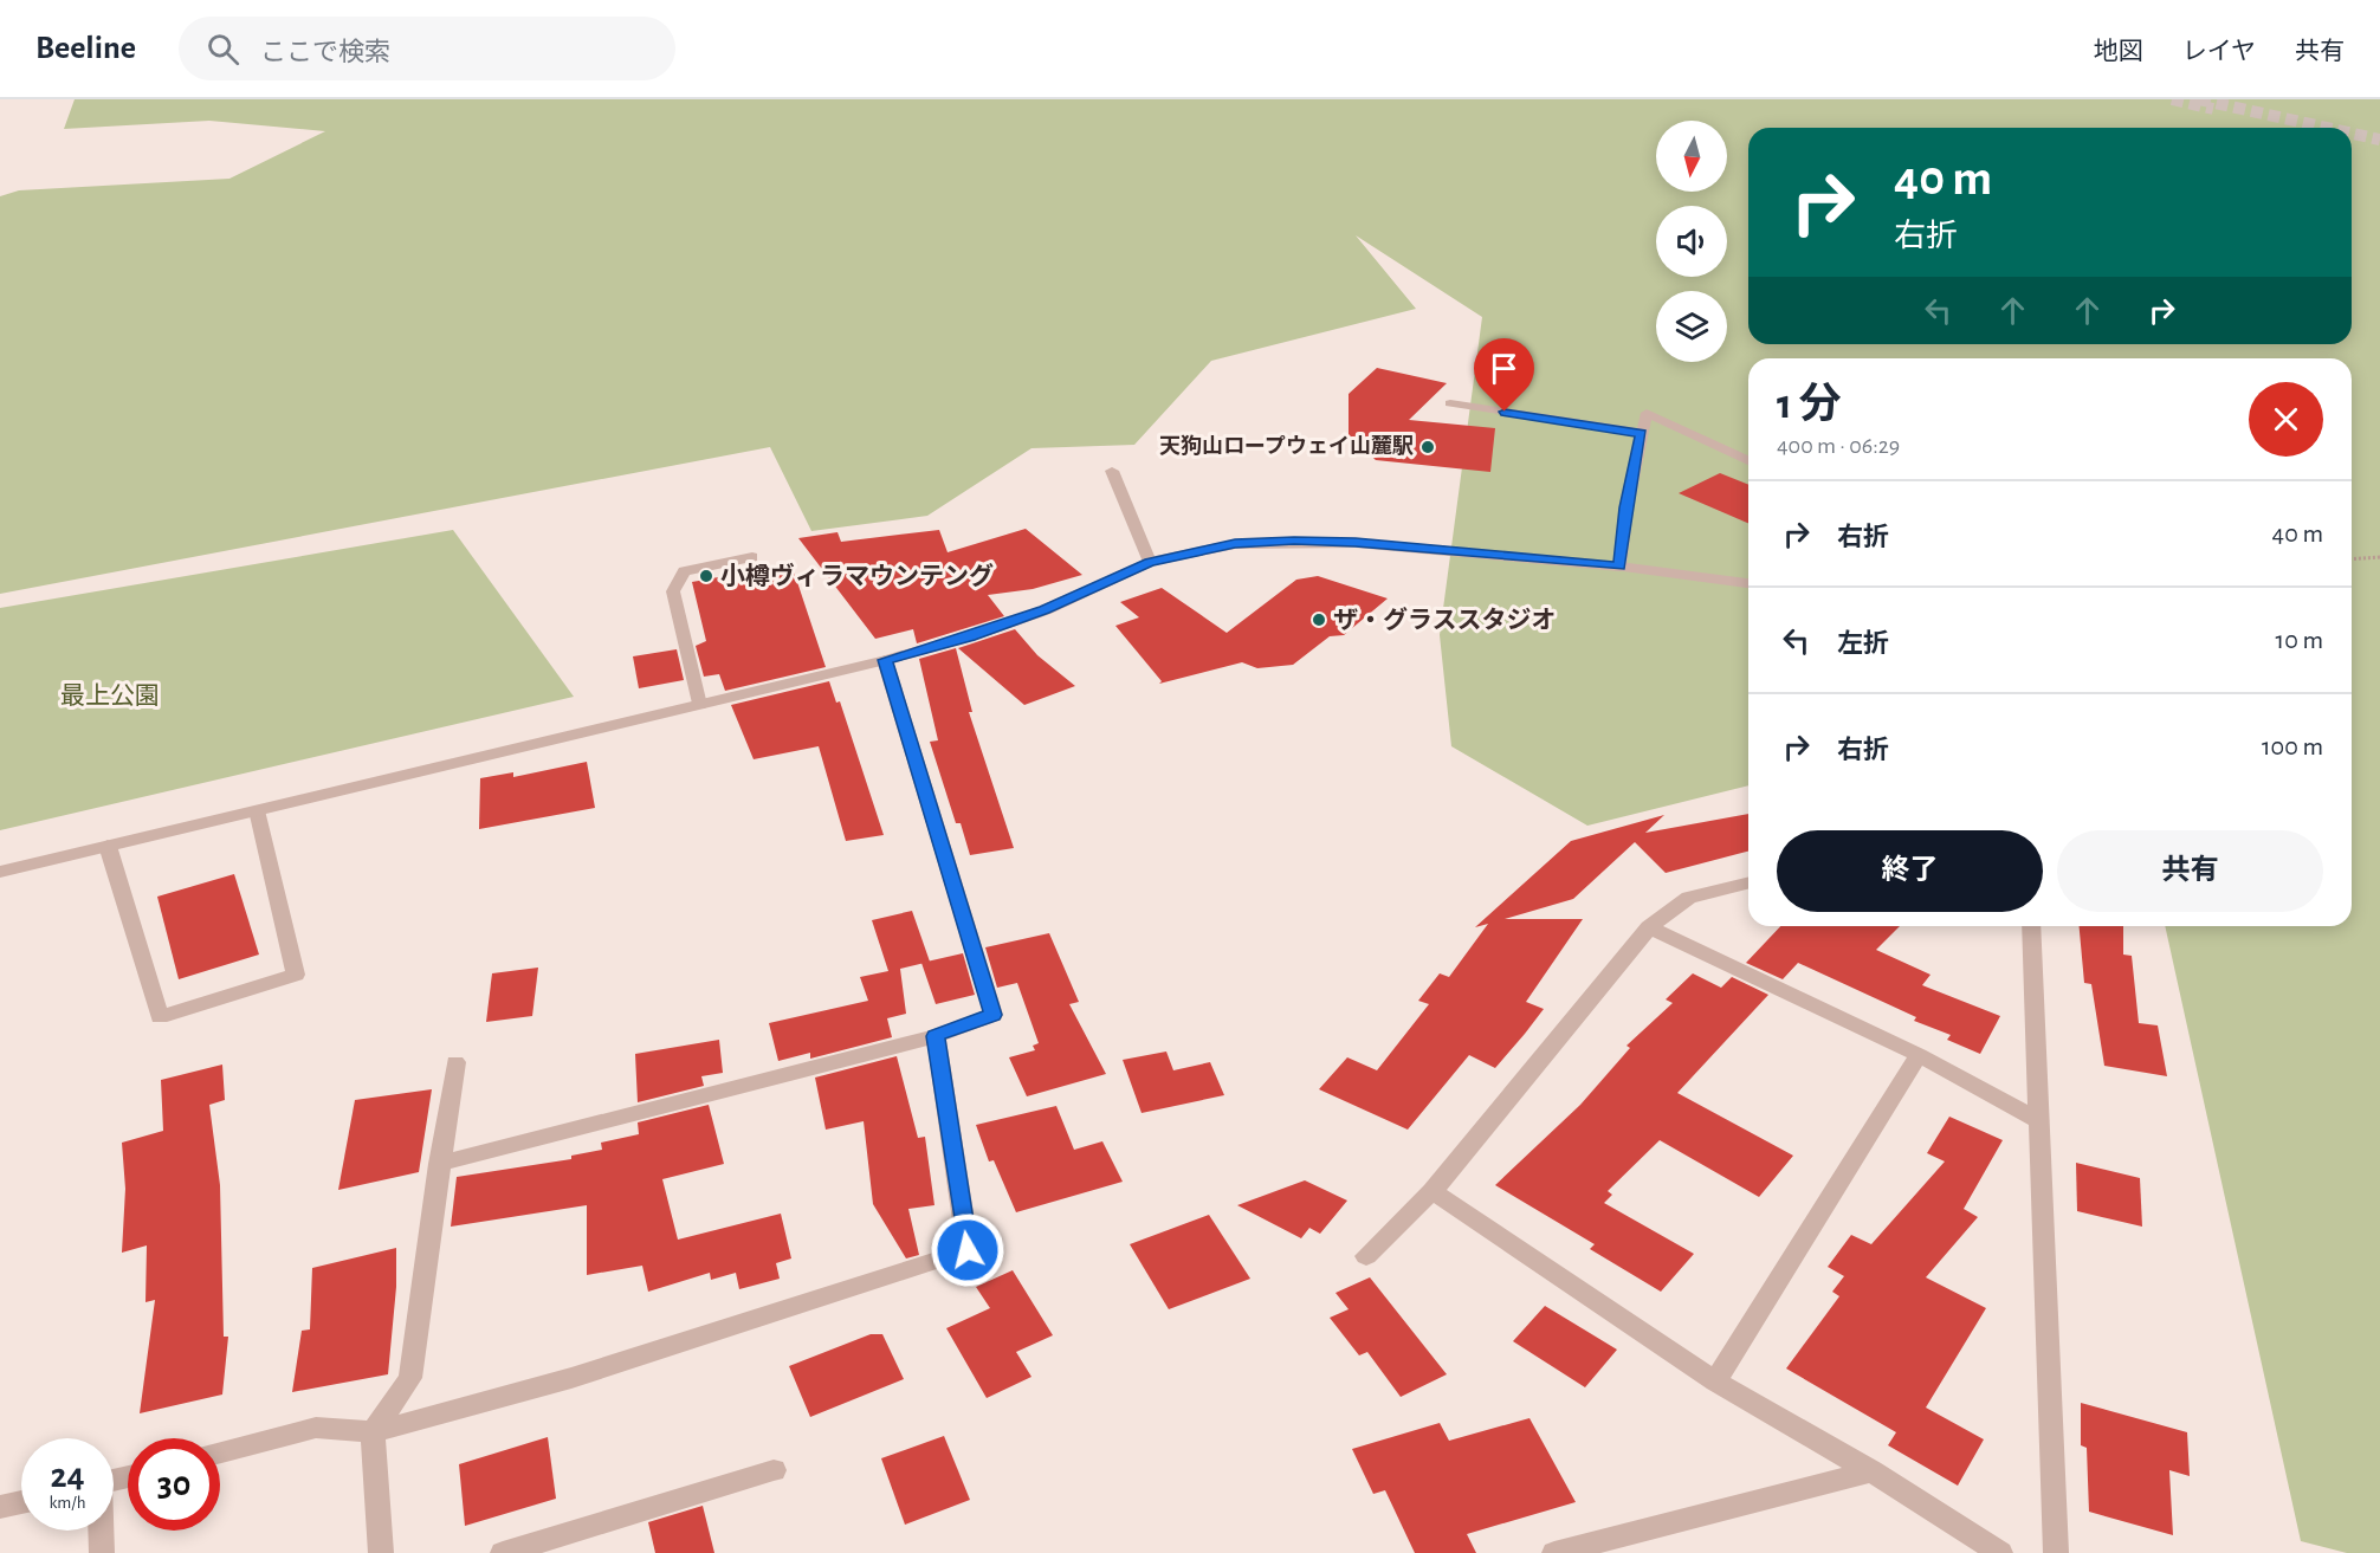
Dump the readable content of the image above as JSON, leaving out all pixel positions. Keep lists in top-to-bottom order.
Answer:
{
  "parks": ["最上公園"],
  "places": ["天狗山ロープウェイ山麓駅", "小樽ヴィラマウンテング", "ザ・グラススタジオ"],
  "north": "bottom",
  "page": {
    "header": "Beeline",
    "search": "ここで検索",
    "nav": ["地図", "レイヤ", "共有"],
    "turn": ["40 m", "右折"],
    "heading": ["1 分", "400 m · 06:29"],
    "list": [
      {
        "name": "右折",
        "value": "40 m"
      },
      {
        "name": "左折",
        "value": "10 m"
      },
      {
        "name": "右折",
        "value": "100 m"
      }
    ],
    "buttons": ["終了", "共有"],
    "speed": "24 km/h",
    "limit": "30"
  }
}
